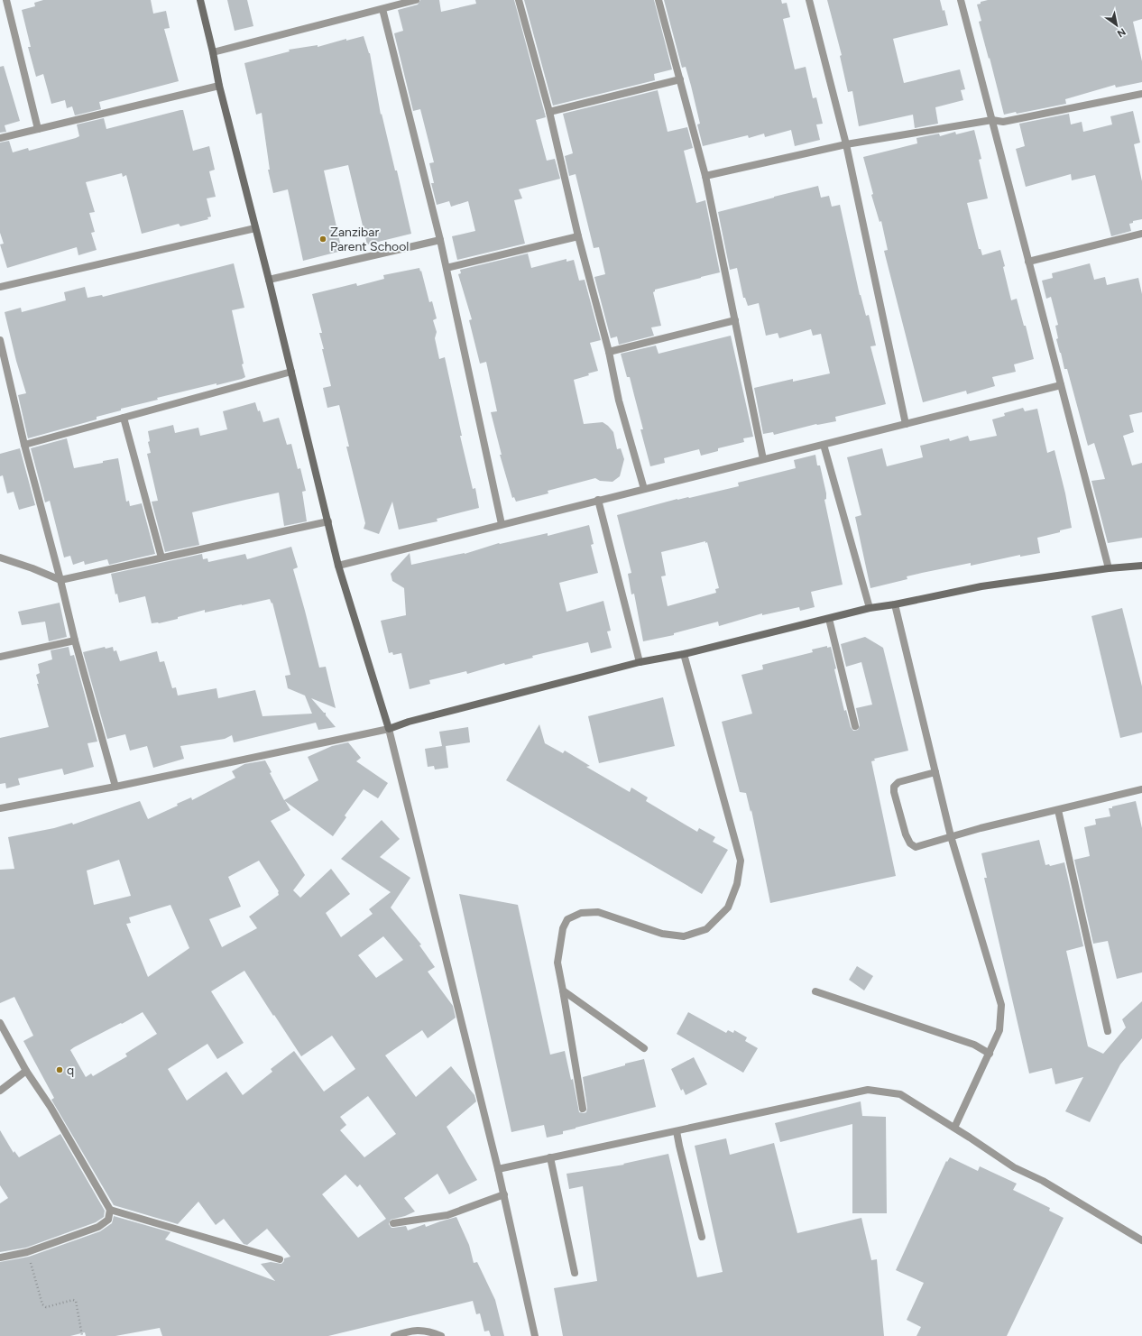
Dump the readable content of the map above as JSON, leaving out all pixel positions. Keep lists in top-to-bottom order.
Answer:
{
  "places": ["Zanzibar Parent School", "q"],
  "north": "bottom right"
}
